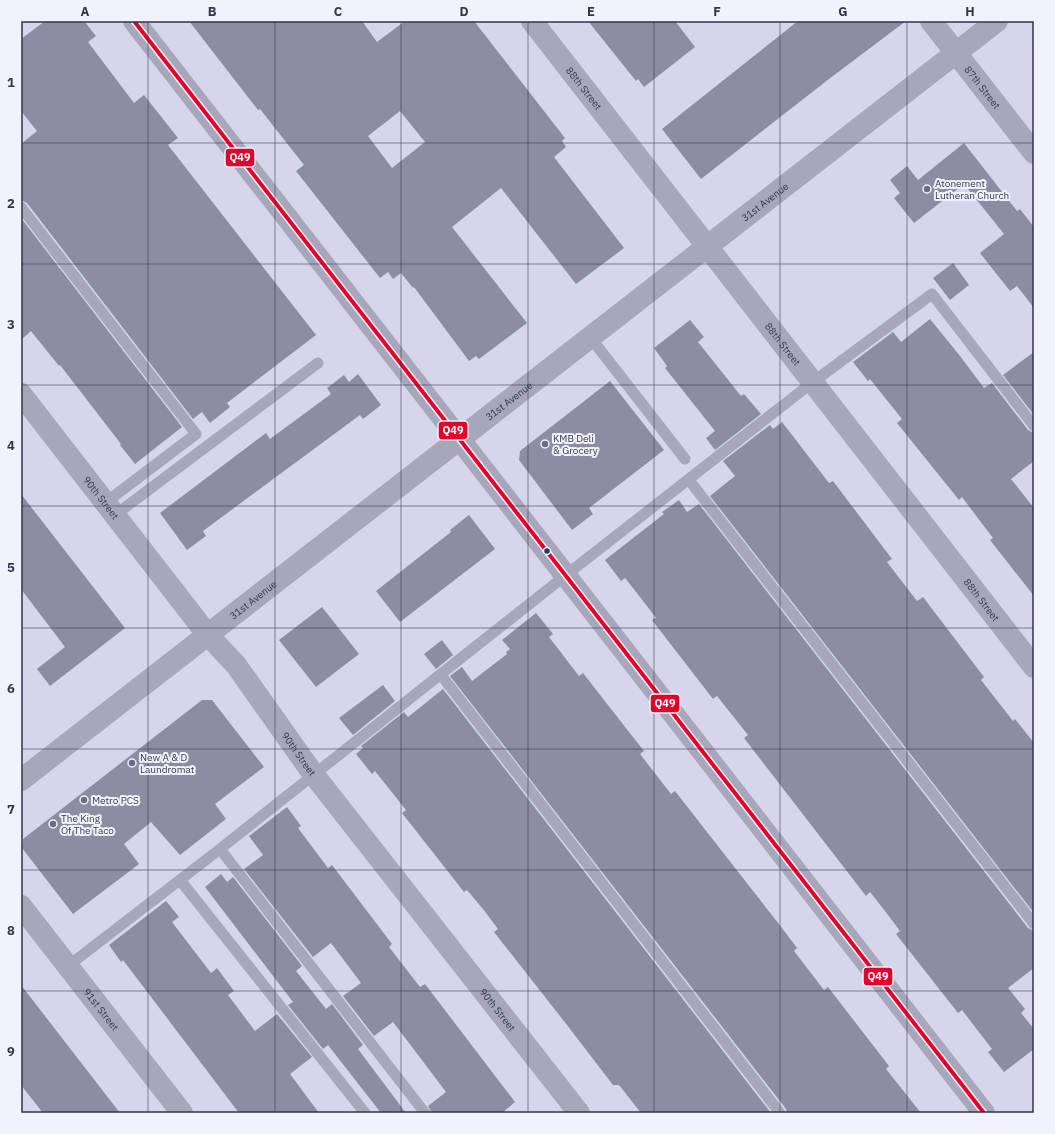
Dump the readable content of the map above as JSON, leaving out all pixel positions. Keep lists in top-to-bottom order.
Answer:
{
  "streets": {
    "street": [
      "87th Street",
      "88th Street",
      "31st Avenue",
      "90th Street",
      "91st Street"
    ]
  },
  "crossings": [
    ["87th Street", "31st Avenue"],
    ["88th Street", "31st Avenue"],
    ["31st Avenue", "90th Street"]
  ],
  "places": [
    "Atonement Lutheran Church",
    "KMB Deli & Grocery",
    "New A & D Laundromat",
    "Metro PCS",
    "The King Of The Taco"
  ],
  "lines": ["transit line Q49"],
  "grid": {
    "columns": [
      "A",
      "B",
      "C",
      "D",
      "E",
      "F",
      "G",
      "H"
    ],
    "rows": [
      "1",
      "2",
      "3",
      "4",
      "5",
      "6",
      "7",
      "8",
      "9"
    ]
  }
}
